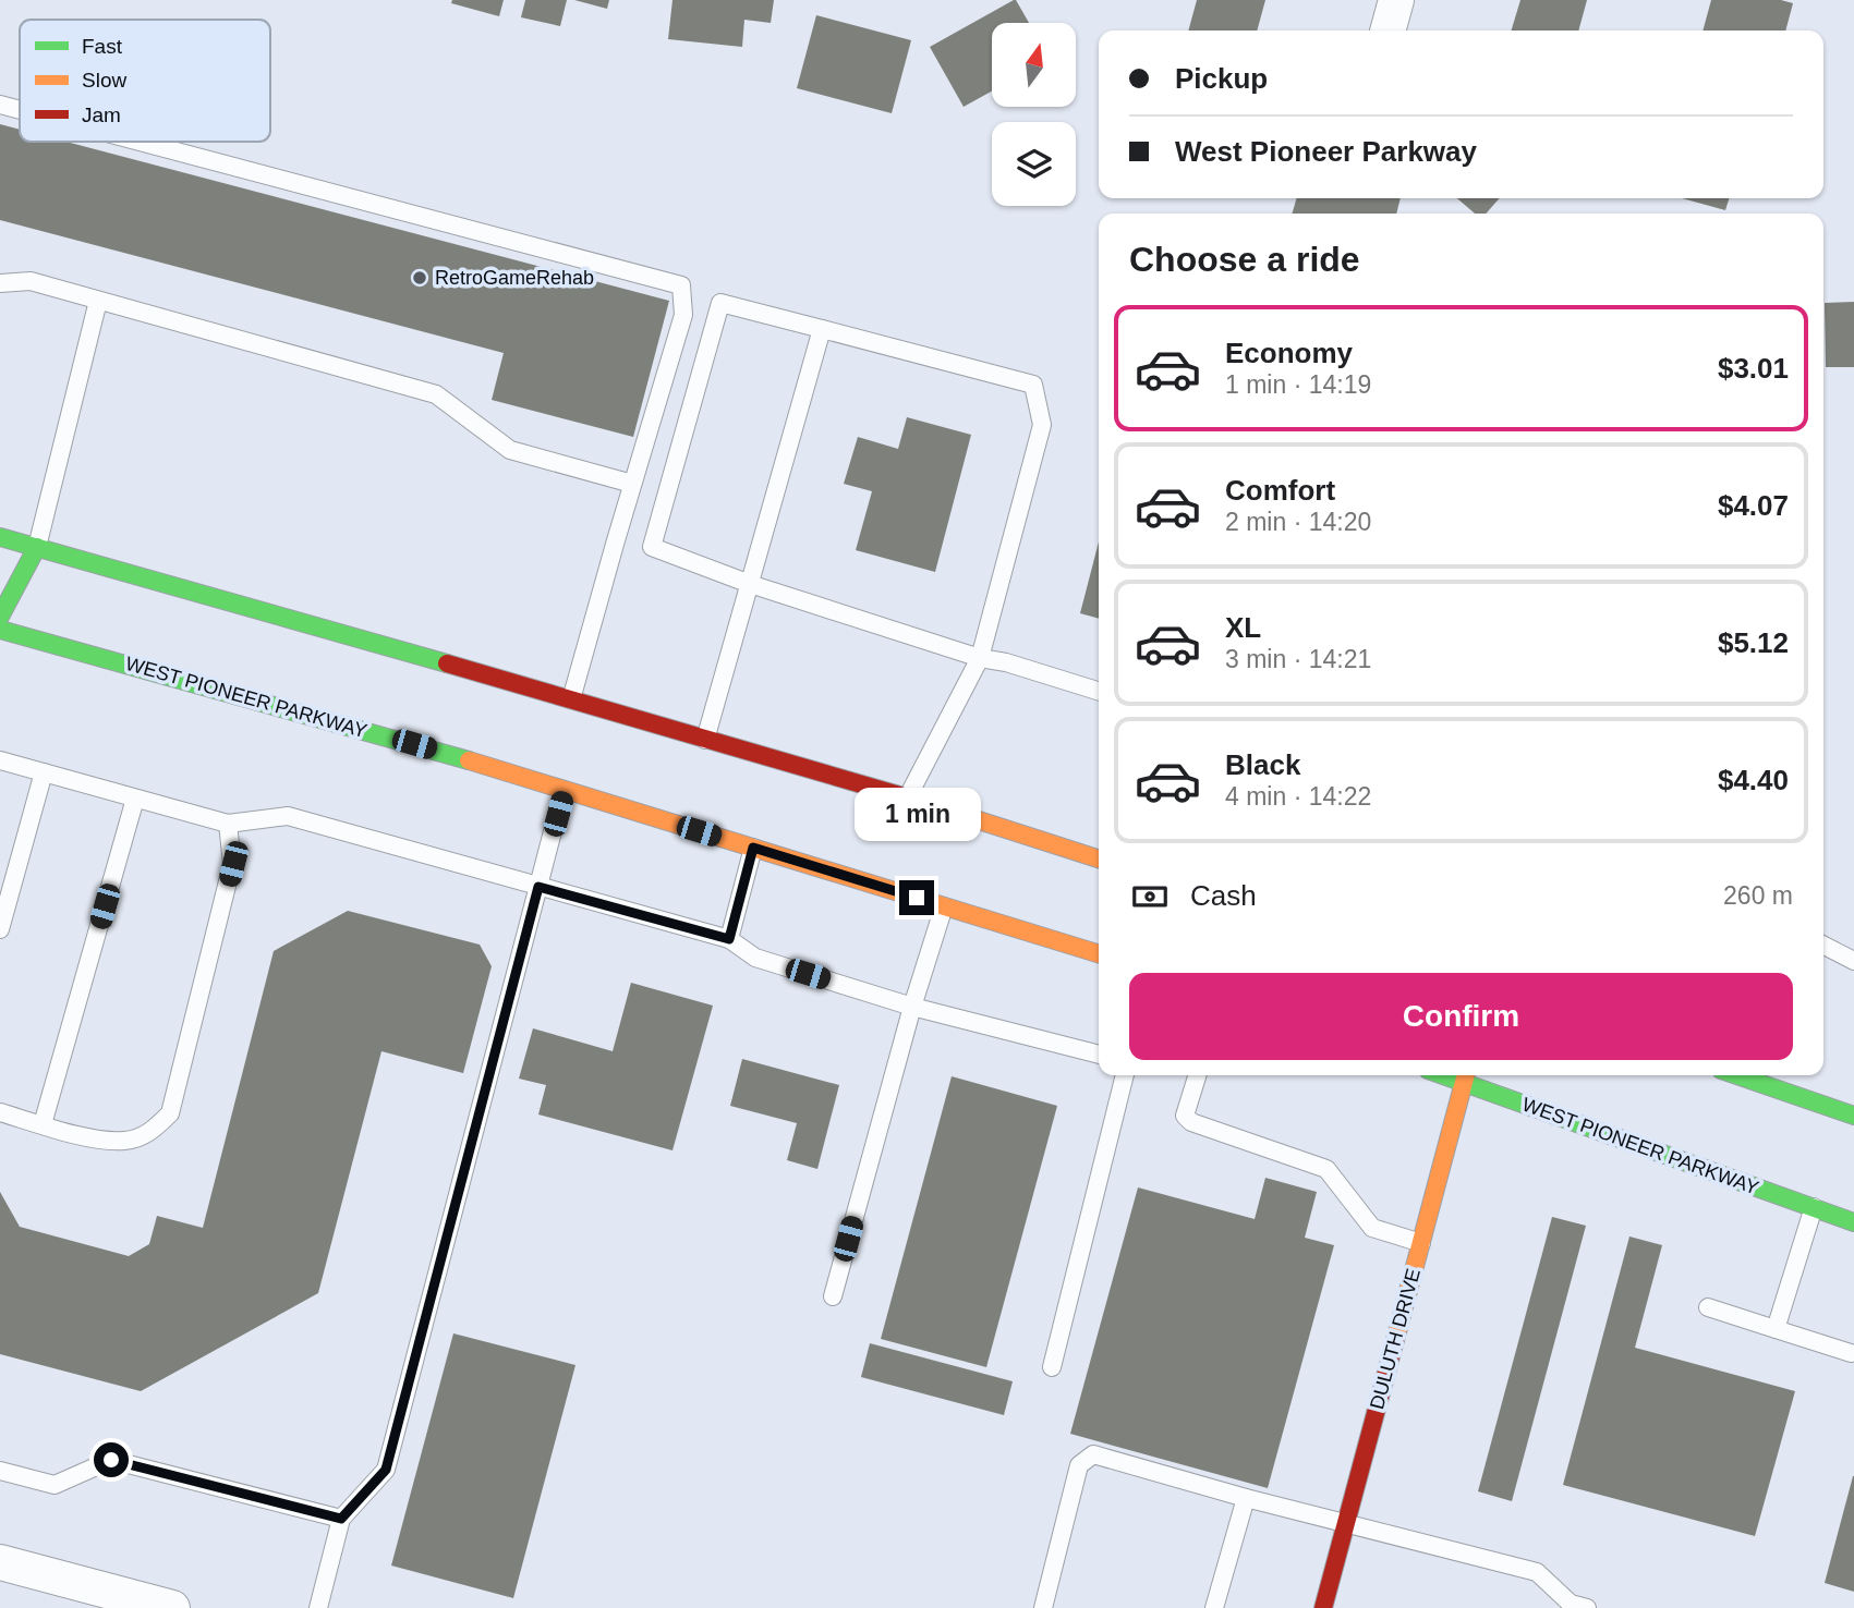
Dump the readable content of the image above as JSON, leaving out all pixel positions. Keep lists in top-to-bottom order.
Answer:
{
  "streets": {
    "main road": ["WEST PIONEER PARKWAY", "DULUTH DRIVE"]
  },
  "crossings": [
    ["WEST PIONEER PARKWAY", "DULUTH DRIVE"]
  ],
  "places": ["RetroGameRehab"],
  "legend": ["Fast", "Slow", "Jam"],
  "north": "top",
  "page": {
    "banner": ["Pickup", "West Pioneer Parkway"],
    "heading": "Choose a ride",
    "list": [
      {
        "name": "Economy",
        "note": "1 min · 14:19",
        "value": "$3.01"
      },
      {
        "name": "Comfort",
        "note": "2 min · 14:20",
        "value": "$4.07"
      },
      {
        "name": "XL",
        "note": "3 min · 14:21",
        "value": "$5.12"
      },
      {
        "name": "Black",
        "note": "4 min · 14:22",
        "value": "$4.40"
      }
    ],
    "bubble": "1 min",
    "pay": ["Cash", "260 m"],
    "buttons": "Confirm"
  }
}
